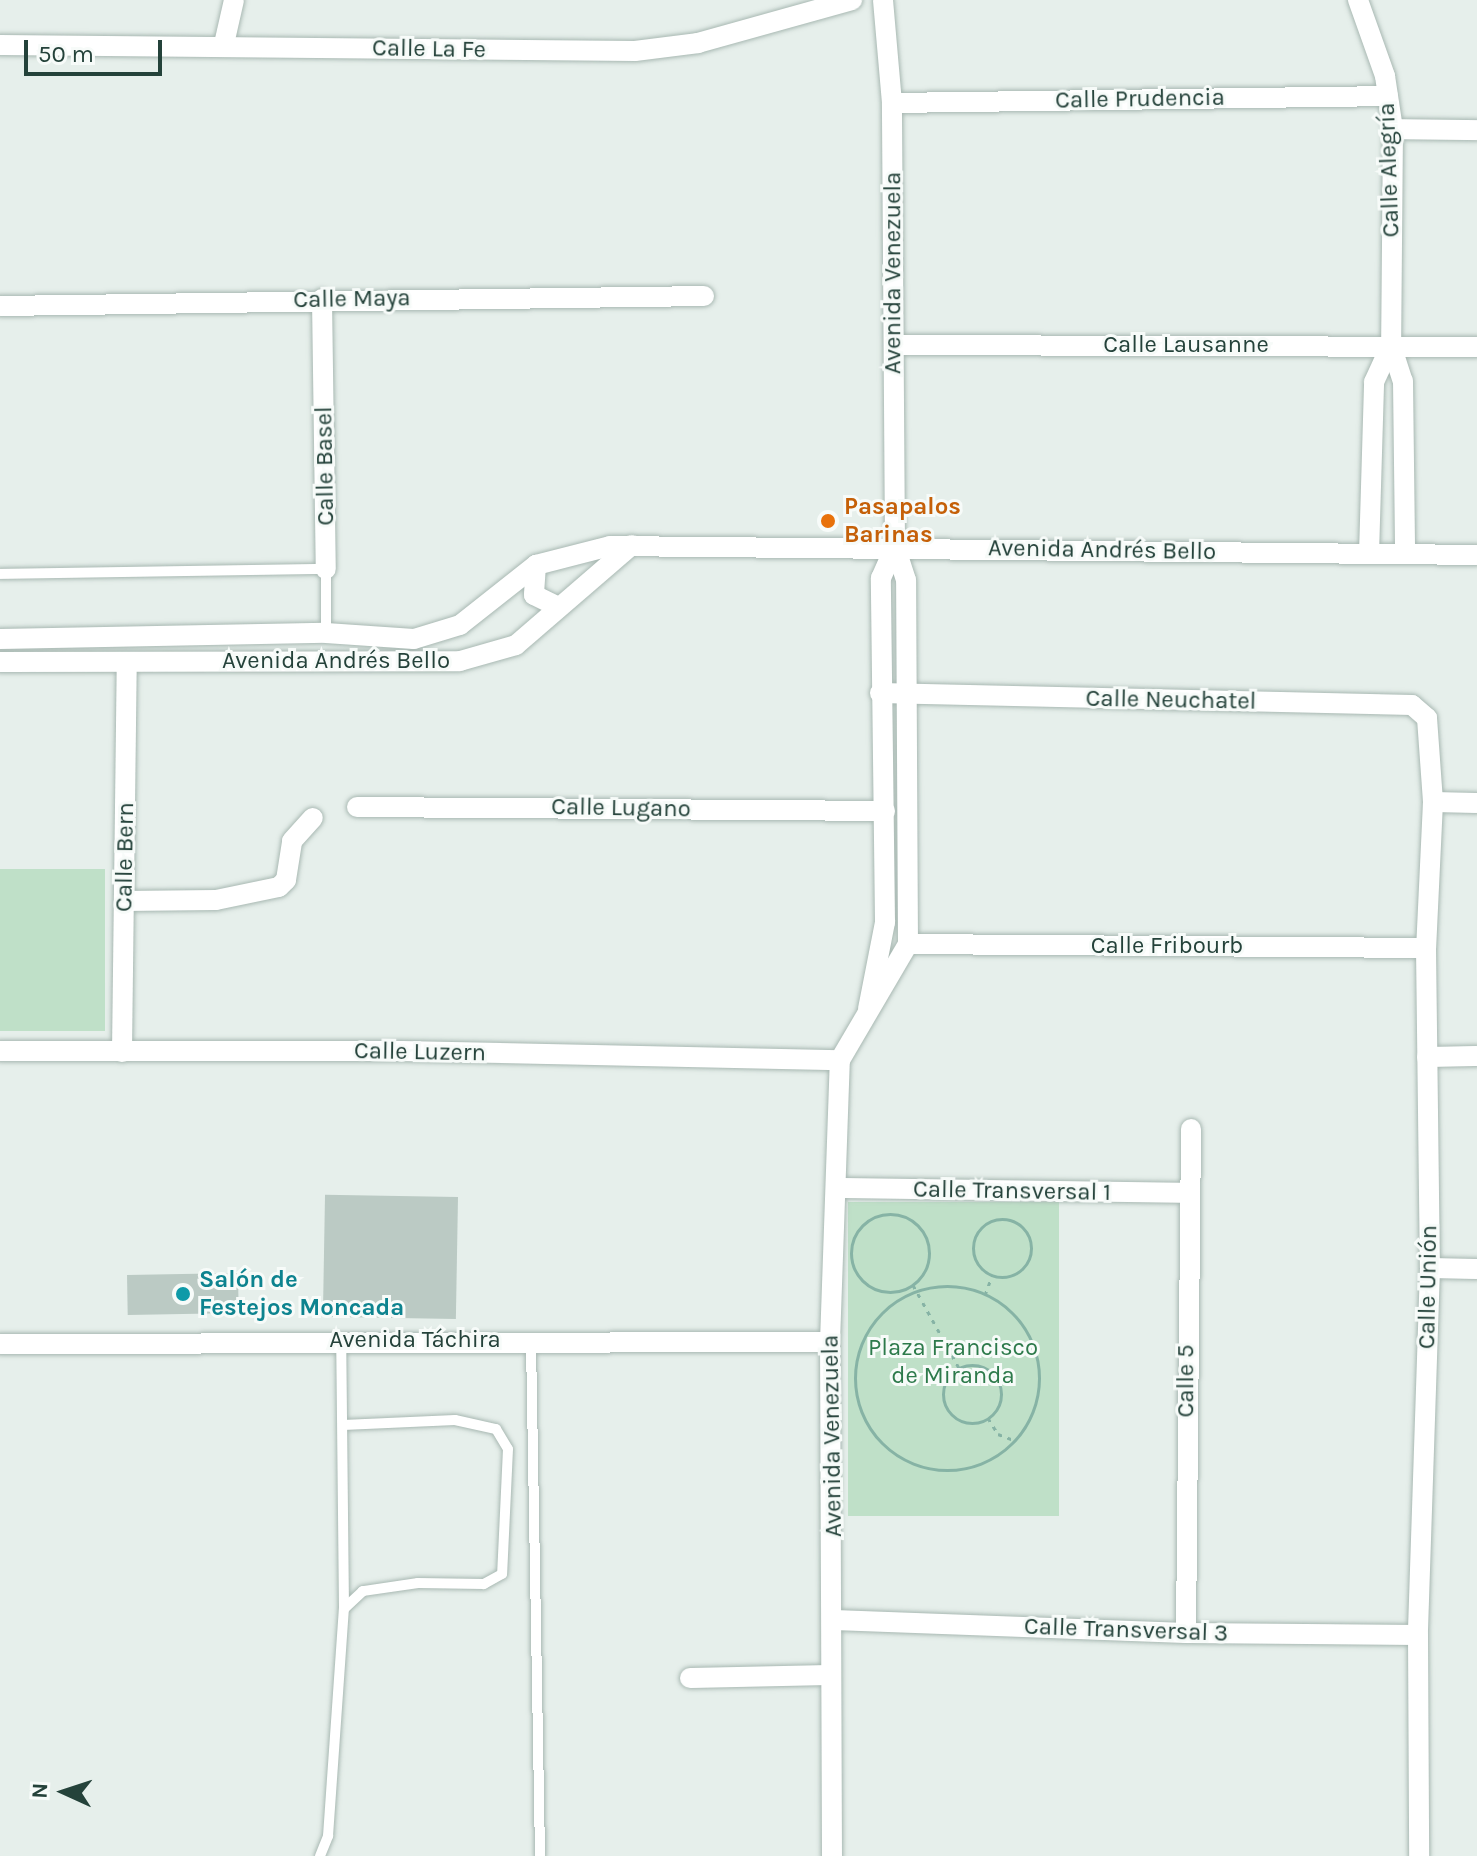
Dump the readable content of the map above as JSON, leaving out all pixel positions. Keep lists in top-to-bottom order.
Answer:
{
  "streets": {
    "street": [
      "Calle La Fe",
      "Calle Prudencia",
      "Calle Alegría",
      "Avenida Venezuela",
      "Calle Maya",
      "Calle Lausanne",
      "Calle Basel",
      "Avenida Andrés Bello",
      "Calle Neuchatel",
      "Calle Lugano",
      "Calle Bern",
      "Calle Fribourb",
      "Calle Luzern",
      "Calle Transversal 1",
      "Calle Unión",
      "Avenida Táchira",
      "Calle 5",
      "Calle Transversal 3"
    ]
  },
  "crossings": [
    ["Calle Prudencia", "Calle Alegría"],
    ["Calle Prudencia", "Avenida Venezuela"],
    ["Calle Alegría", "Calle Lausanne"],
    ["Calle Alegría", "Avenida Andrés Bello"],
    ["Avenida Venezuela", "Calle Lausanne"],
    ["Avenida Venezuela", "Avenida Andrés Bello"],
    ["Avenida Venezuela", "Calle Neuchatel"],
    ["Avenida Venezuela", "Calle Lugano"],
    ["Avenida Venezuela", "Calle Fribourb"],
    ["Avenida Venezuela", "Calle Luzern"],
    ["Avenida Venezuela", "Calle Transversal 1"],
    ["Avenida Venezuela", "Avenida Táchira"],
    ["Avenida Venezuela", "Calle Transversal 3"],
    ["Calle Maya", "Calle Basel"],
    ["Calle Basel", "Avenida Andrés Bello"],
    ["Avenida Andrés Bello", "Calle Bern"],
    ["Calle Neuchatel", "Calle Unión"],
    ["Calle Bern", "Calle Luzern"],
    ["Calle Fribourb", "Calle Unión"],
    ["Calle Transversal 1", "Calle 5"],
    ["Calle Unión", "Calle Transversal 3"],
    ["Calle 5", "Calle Transversal 3"]
  ],
  "parks": ["Plaza Francisco de Miranda"],
  "places": ["Pasapalos Barinas", "Salón de Festejos Moncada"],
  "scale_bar": "50 m",
  "north": "left"
}
